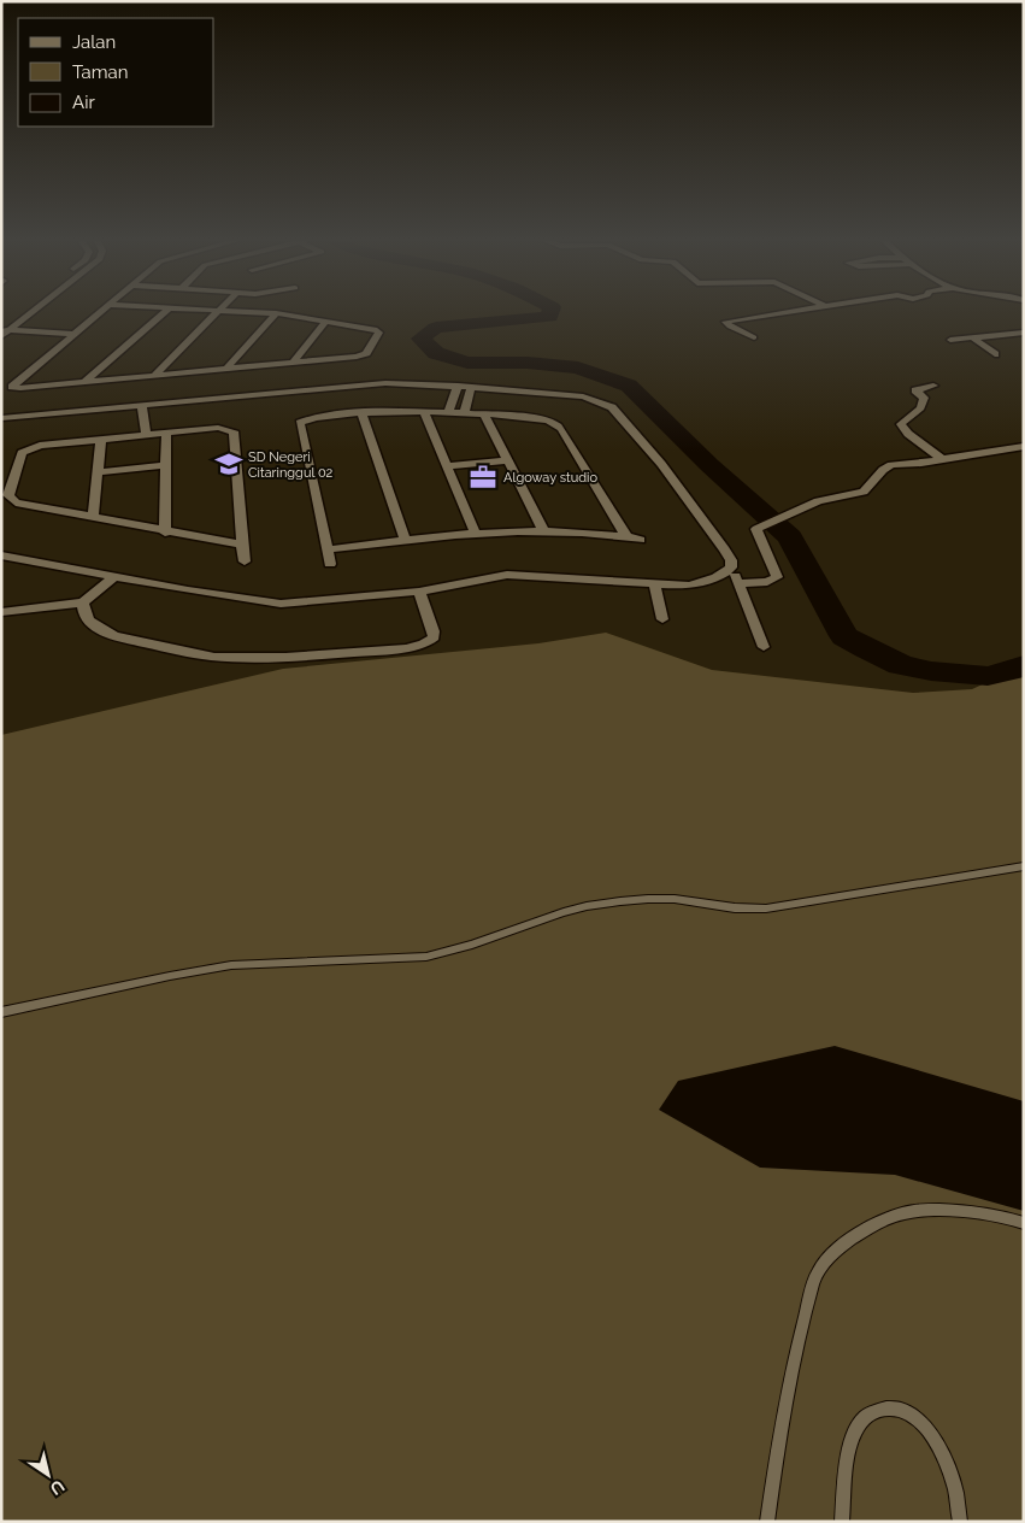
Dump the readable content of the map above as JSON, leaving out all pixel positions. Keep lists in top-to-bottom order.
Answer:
{
  "places": {
    "school or university": ["SD Negeri Citaringgul 02"],
    "office": ["Algoway studio"]
  },
  "legend": ["Jalan", "Taman", "Air"],
  "north": "bottom right"
}
